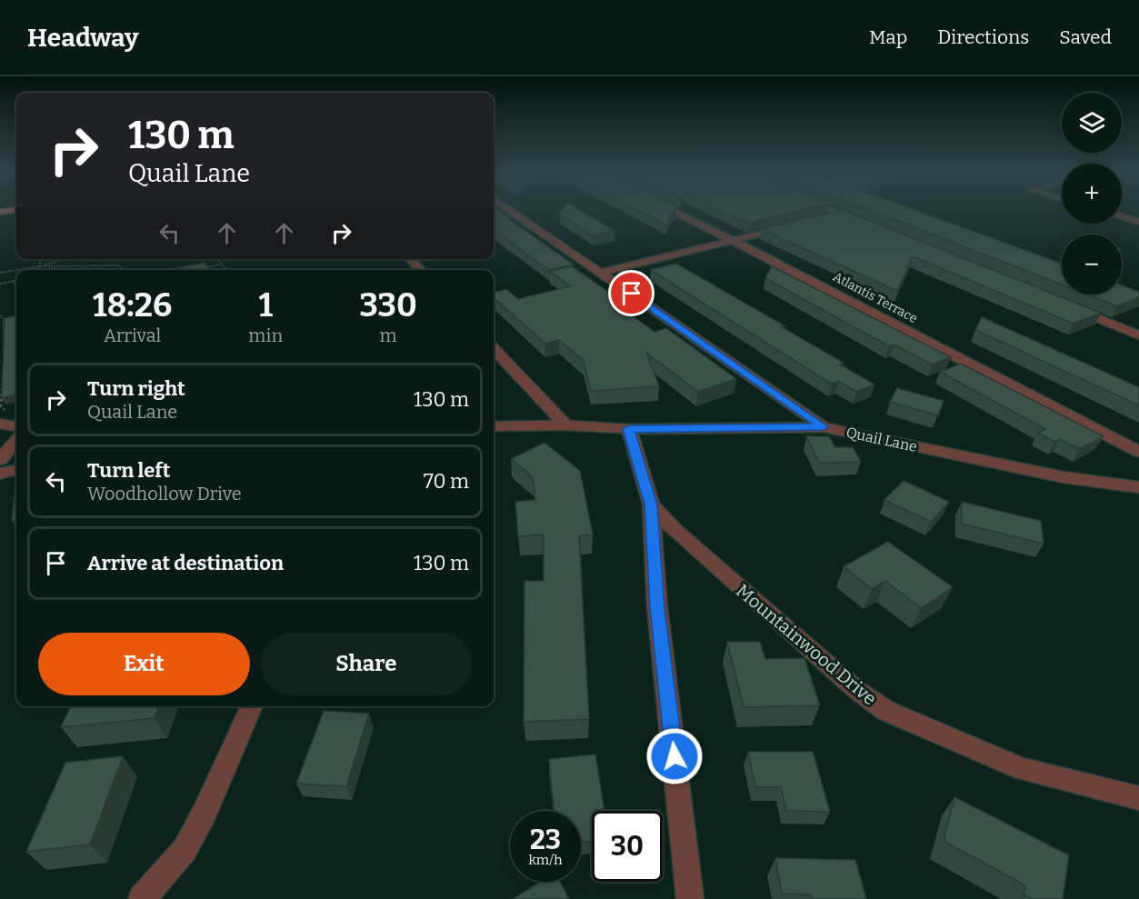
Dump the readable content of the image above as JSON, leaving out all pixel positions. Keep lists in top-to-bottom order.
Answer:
{
  "streets": {
    "street": ["Atlantis Terrace", "Quail Lane", "Mountainwood Drive"]
  },
  "page": {
    "header": "Headway",
    "nav": ["Map", "Directions", "Saved"],
    "map_buttons": ["+", "−"],
    "turn": ["130 m", "Quail Lane"],
    "eta": [
      "18:26",
      "Arrival",
      "1",
      "min",
      "330",
      "m"
    ],
    "list": [
      {
        "name": "Turn right",
        "note": "Quail Lane",
        "value": "130 m"
      },
      {
        "name": "Turn left",
        "note": "Woodhollow Drive",
        "value": "70 m"
      },
      {
        "name": "Arrive at destination",
        "value": "130 m"
      }
    ],
    "buttons": ["Exit", "Share"],
    "speed": "23 km/h",
    "limit": "30"
  }
}
